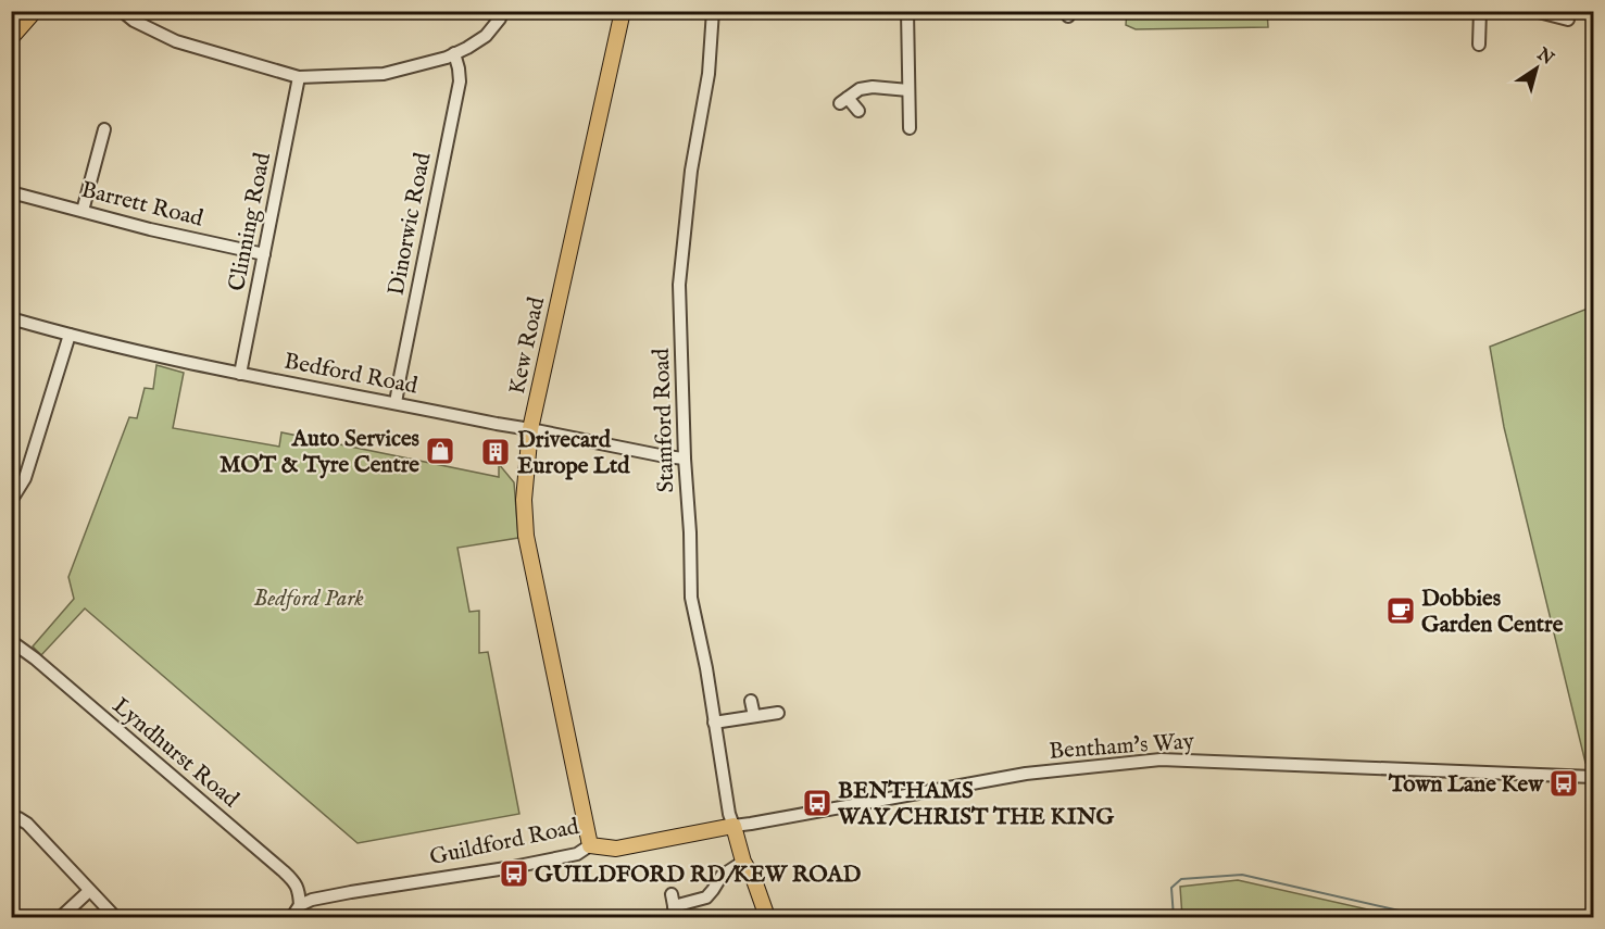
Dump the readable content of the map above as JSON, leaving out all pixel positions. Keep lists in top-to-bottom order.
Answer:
{
  "streets": {
    "main road": ["Kew Road", "Guildford Road"],
    "street": [
      "Barrett Road",
      "Clinning Road",
      "Dinorwic Road",
      "Bedford Road",
      "Stamford Road",
      "Bentham's Way",
      "Lyndhurst Road"
    ]
  },
  "crossings": [
    ["Barrett Road", "Clinning Road"],
    ["Clinning Road", "Bedford Road"],
    ["Dinorwic Road", "Bedford Road"],
    ["Kew Road", "Bedford Road"],
    ["Kew Road", "Guildford Road"],
    ["Bedford Road", "Stamford Road"],
    ["Stamford Road", "Bentham's Way"],
    ["Stamford Road", "Guildford Road"],
    ["Bentham's Way", "Guildford Road"],
    ["Lyndhurst Road", "Guildford Road"]
  ],
  "parks": ["Bedford Park"],
  "places": {
    "shop": ["Auto Services MOT & Tyre Centre"],
    "building": ["Drivecard Europe Ltd"],
    "cafe": ["Dobbies Garden Centre"],
    "bus stop": ["Town Lane Kew", "BENTHAMS WAY/CHRIST THE KING", "GUILDFORD RD/KEW ROAD"]
  },
  "north": "top right"
}
